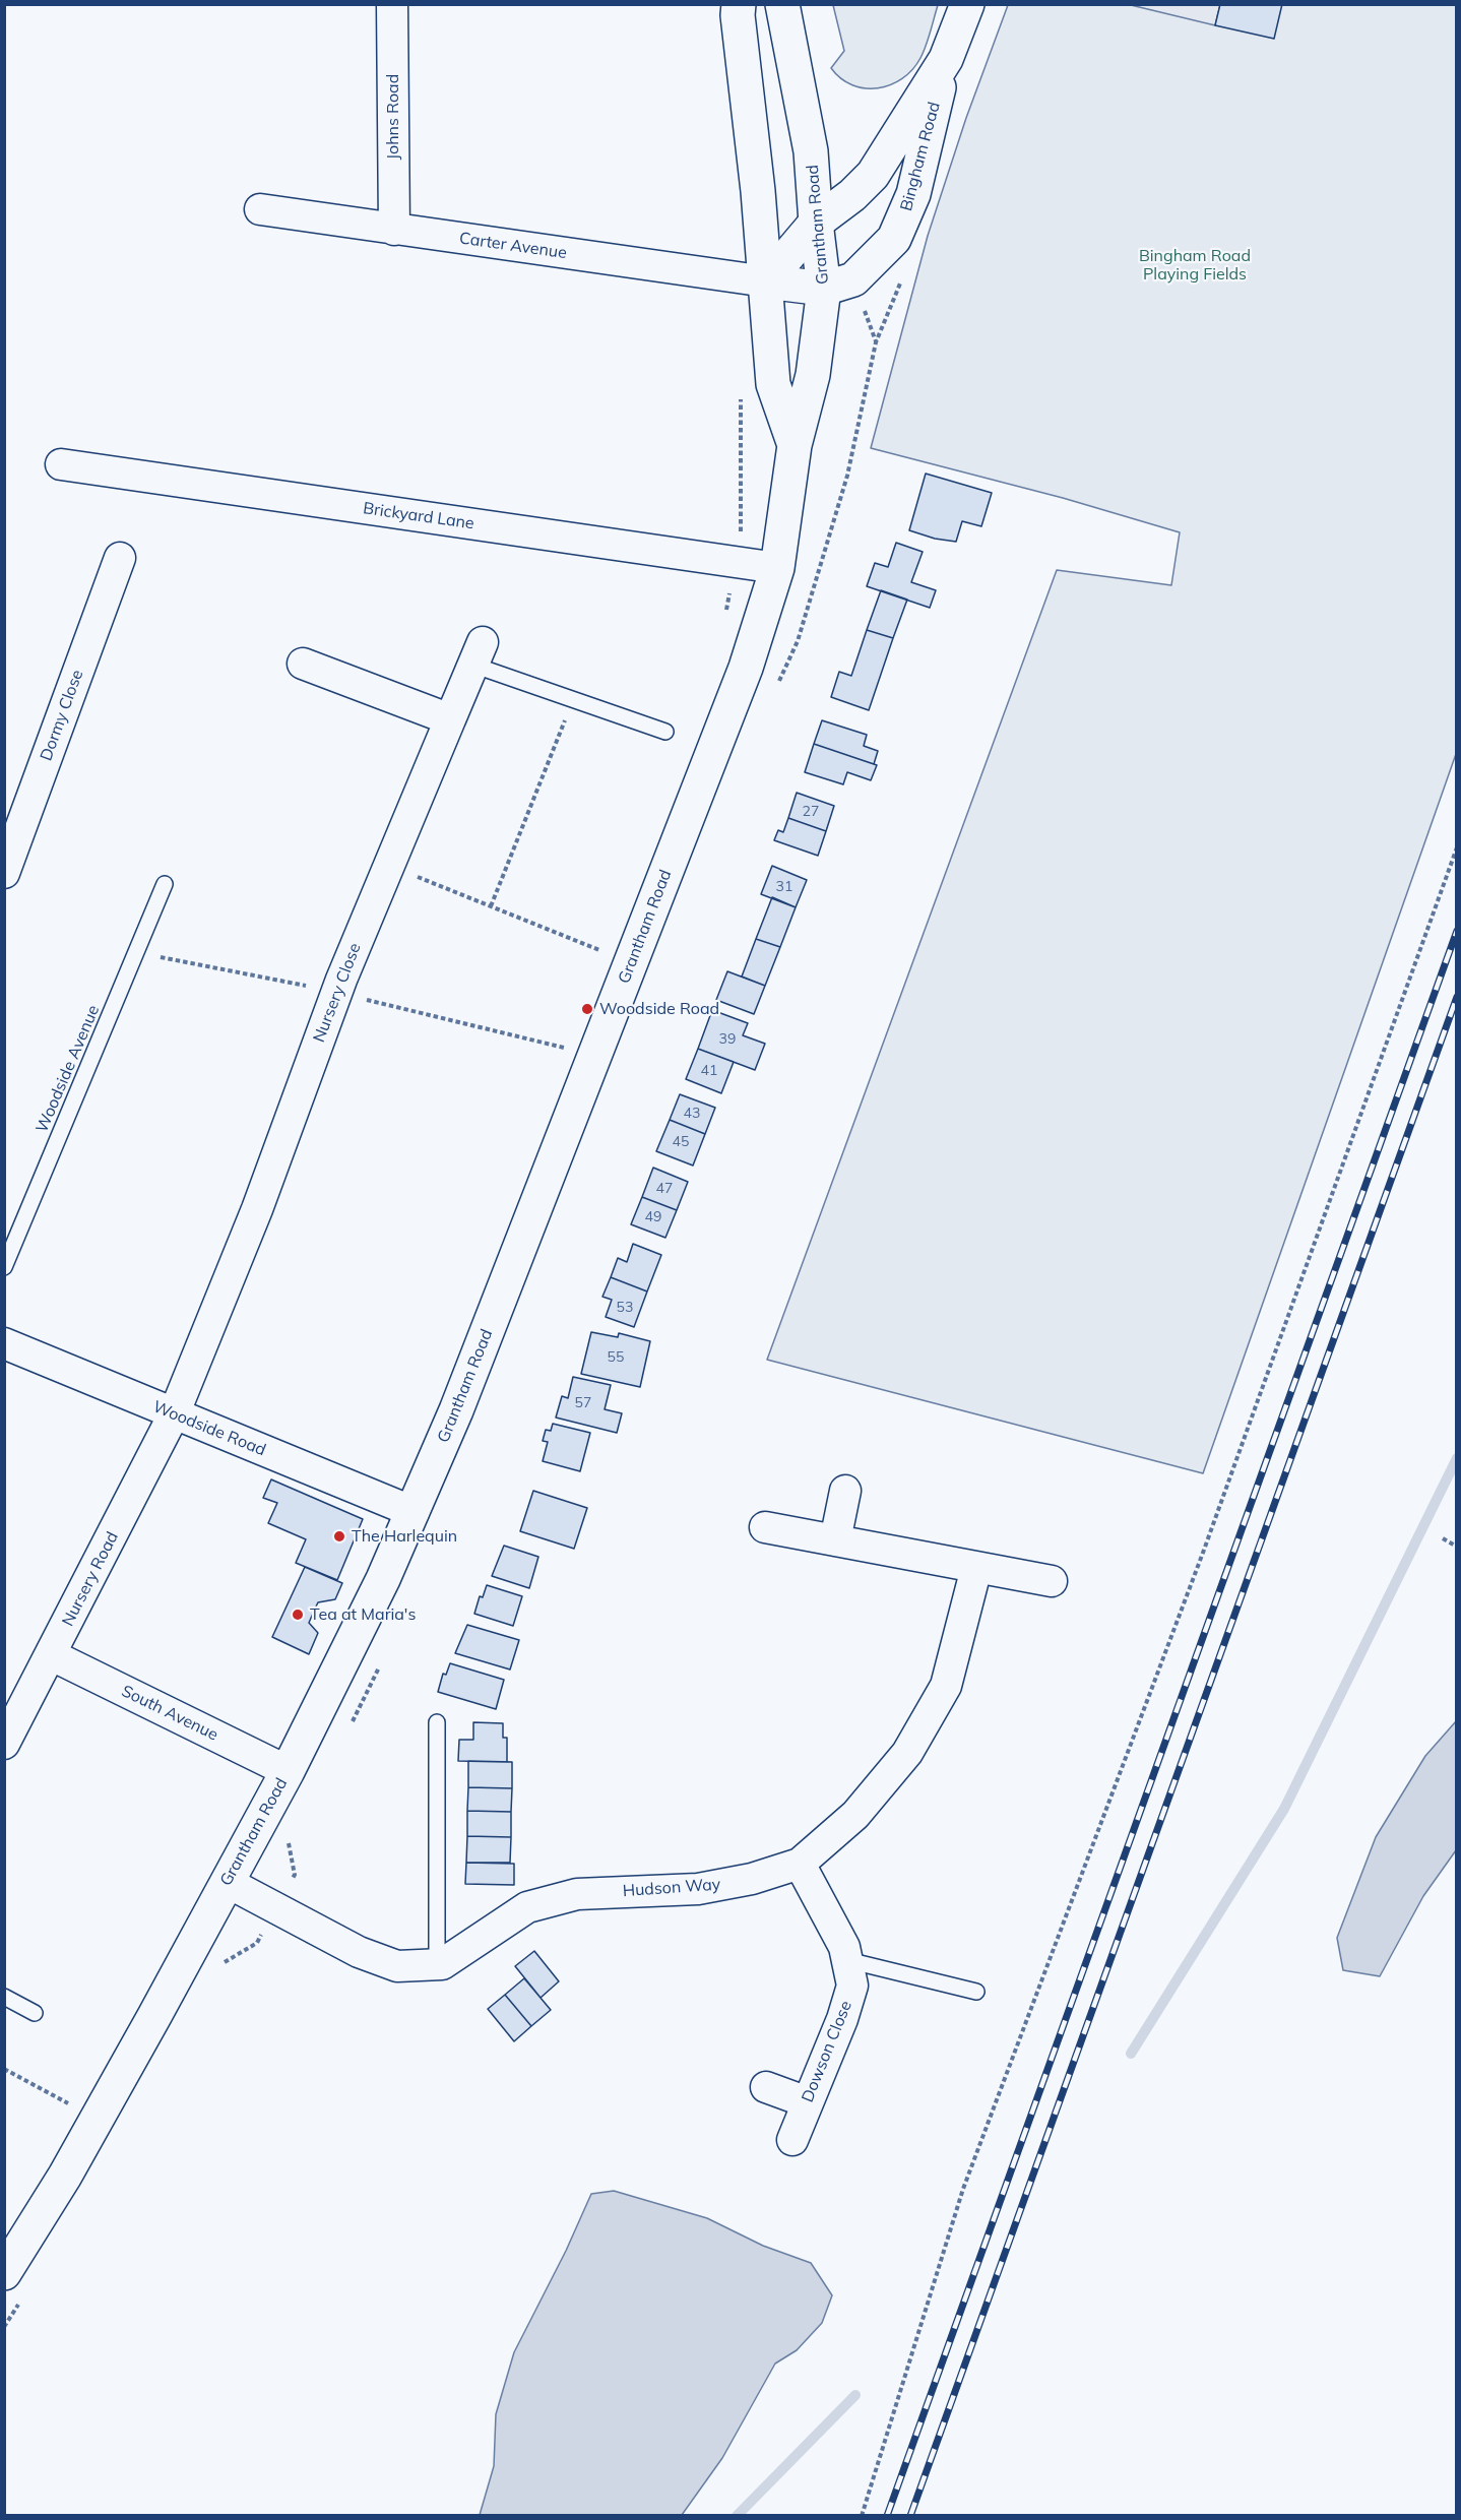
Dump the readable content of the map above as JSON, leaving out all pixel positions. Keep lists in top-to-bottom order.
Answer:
{
  "streets": {
    "main road": ["Bingham Road", "Grantham Road"],
    "street": [
      "Johns Road",
      "Carter Avenue",
      "Brickyard Lane",
      "Dormy Close",
      "Nursery Close",
      "Woodside Road",
      "Nursery Road",
      "South Avenue",
      "Hudson Way",
      "Dowson Close"
    ],
    "lane": ["Woodside Avenue"]
  },
  "crossings": [
    ["Johns Road", "Carter Avenue"],
    ["Bingham Road", "Grantham Road"],
    ["Bingham Road", "Carter Avenue"],
    ["Grantham Road", "Carter Avenue"],
    ["Grantham Road", "Brickyard Lane"],
    ["Grantham Road", "Woodside Road"],
    ["Grantham Road", "South Avenue"],
    ["Grantham Road", "Hudson Way"],
    ["Nursery Close", "Woodside Road"],
    ["Nursery Close", "Nursery Road"],
    ["Woodside Road", "Nursery Road"],
    ["Nursery Road", "South Avenue"],
    ["Hudson Way", "Dowson Close"]
  ],
  "parks": ["Bingham Road Playing Fields"],
  "places": ["Woodside Road", "The Harlequin", "Tea at Maria's"],
  "house_numbers": [
    "27",
    "31",
    "39",
    "41",
    "43",
    "45",
    "47",
    "49",
    "53",
    "55",
    "57"
  ]
}
